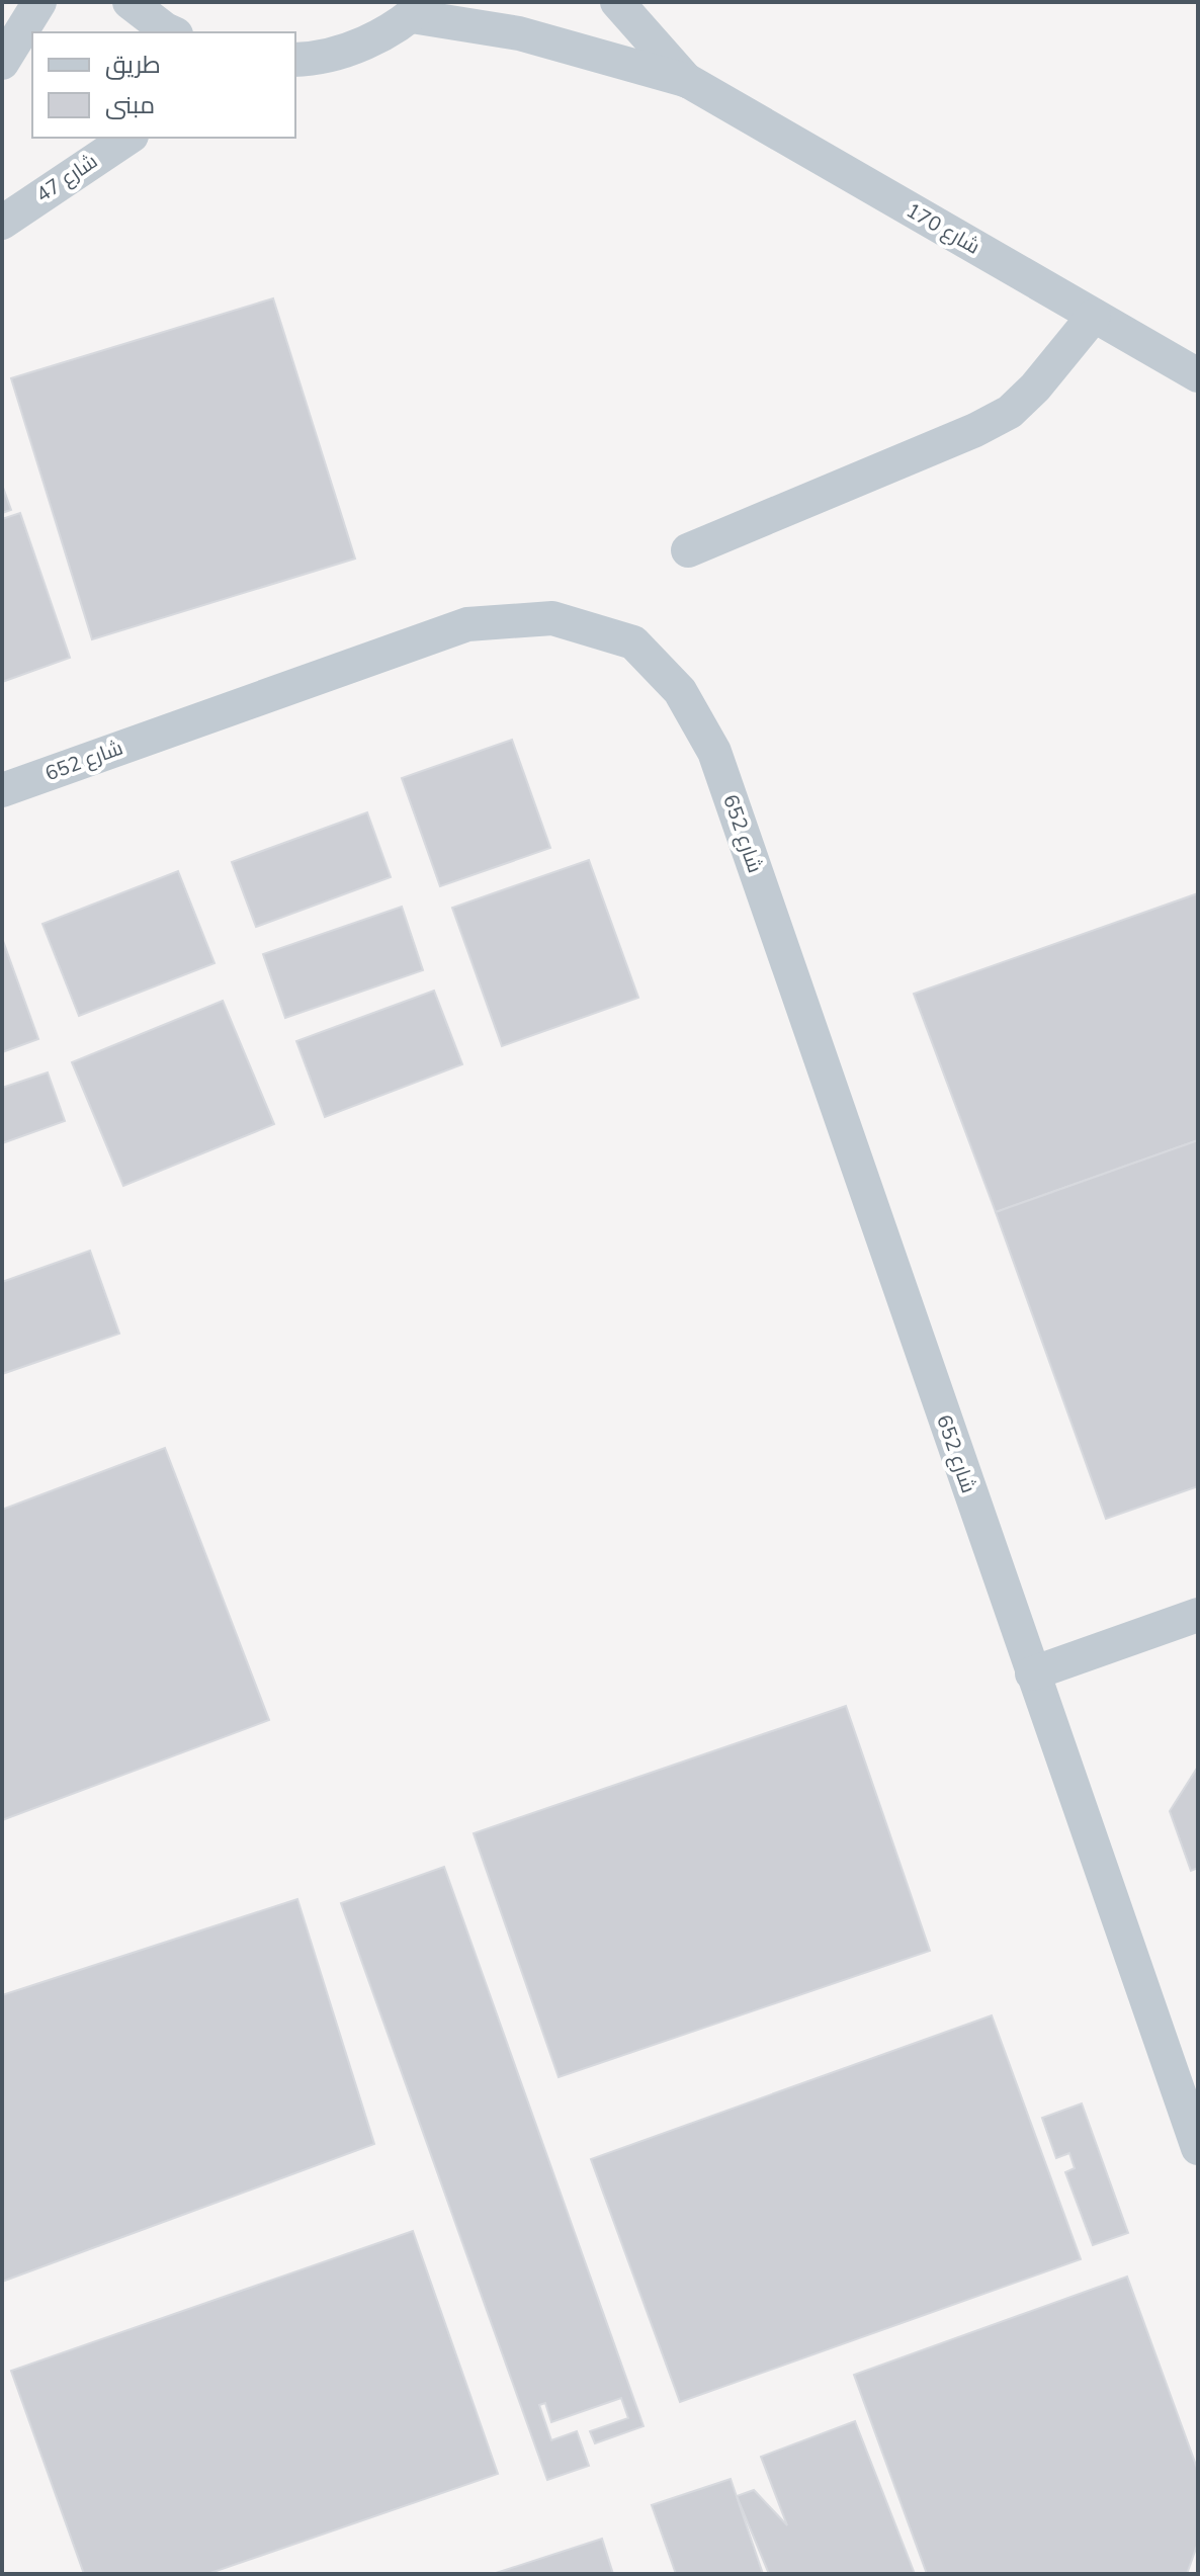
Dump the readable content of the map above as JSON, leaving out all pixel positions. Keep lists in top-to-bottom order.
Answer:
{
  "streets": {
    "street": ["شارع 47", "شارع 170", "شارع 652"]
  },
  "legend": ["طريق", "مبنى"]
}
